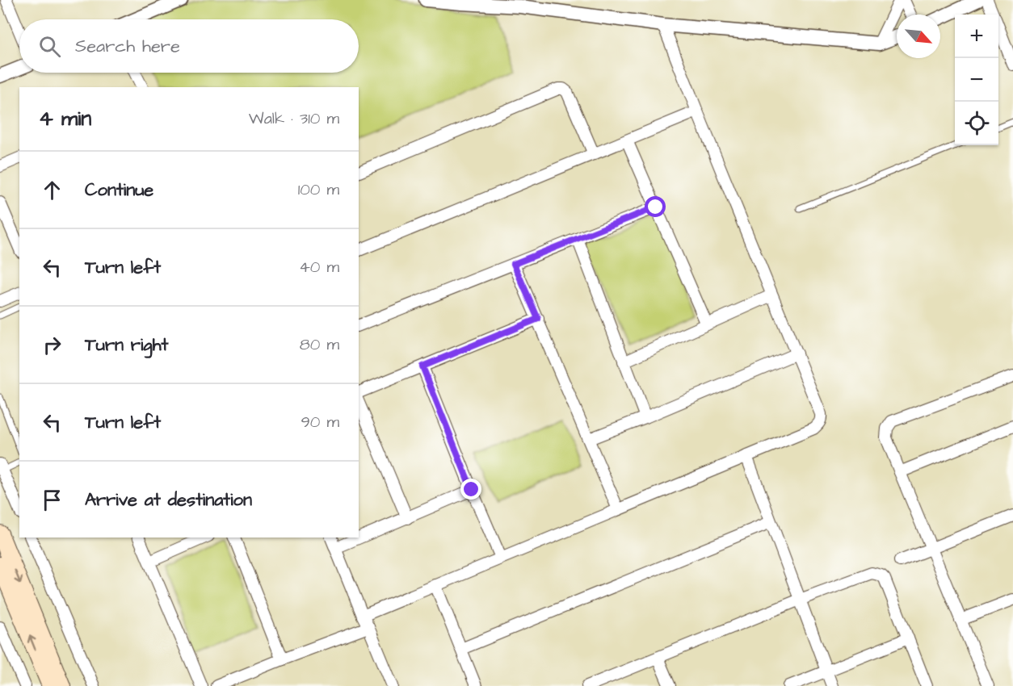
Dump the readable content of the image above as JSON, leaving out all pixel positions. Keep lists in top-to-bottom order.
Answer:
{
  "north": "bottom right",
  "page": {
    "map_buttons": ["+", "−"],
    "search": "Search here",
    "heading": ["4 min", "Walk · 310 m"],
    "list": [
      ["Continue", "100 m"],
      ["Turn left", "40 m"],
      ["Turn right", "80 m"],
      ["Turn left", "90 m"],
      "Arrive at destination"
    ]
  }
}
